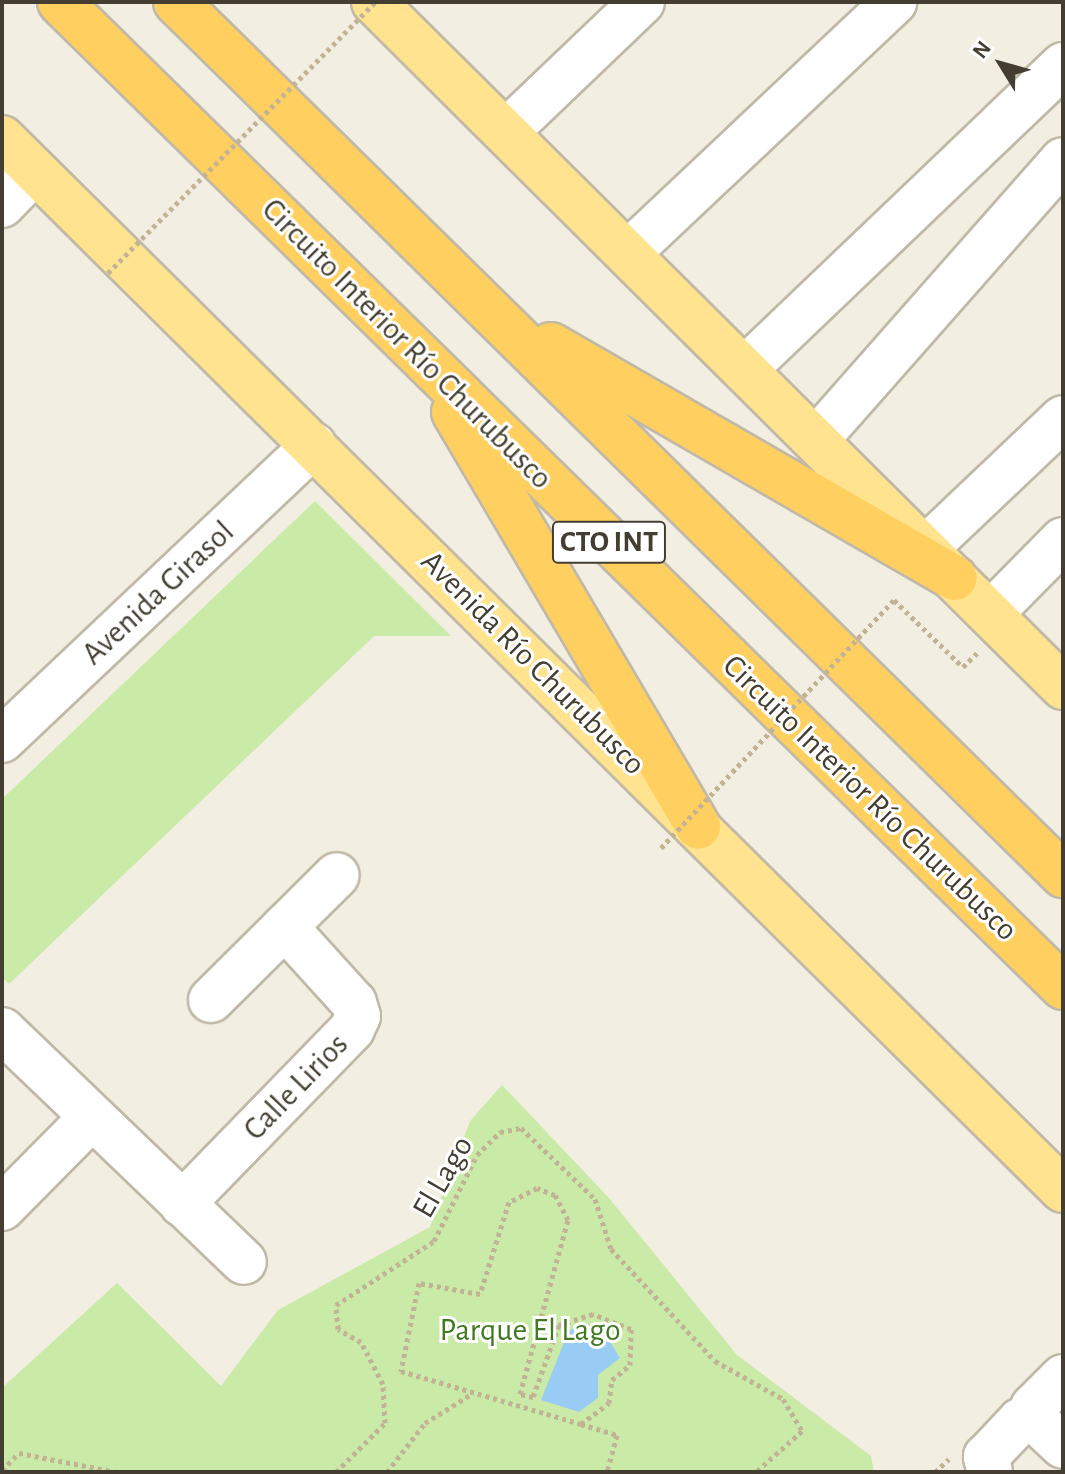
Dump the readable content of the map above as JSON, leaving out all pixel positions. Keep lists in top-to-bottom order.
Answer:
{
  "streets": {
    "highway": ["Circuito Interior Río Churubusco", "CTO INT"],
    "main road": ["Avenida Río Churubusco"],
    "street": ["Avenida Girasol", "Calle Lirios"],
    "path": ["El Lago"]
  },
  "crossings": [
    ["Avenida Girasol", "Avenida Río Churubusco"]
  ],
  "parks": ["Parque El Lago"],
  "north": "top left"
}
